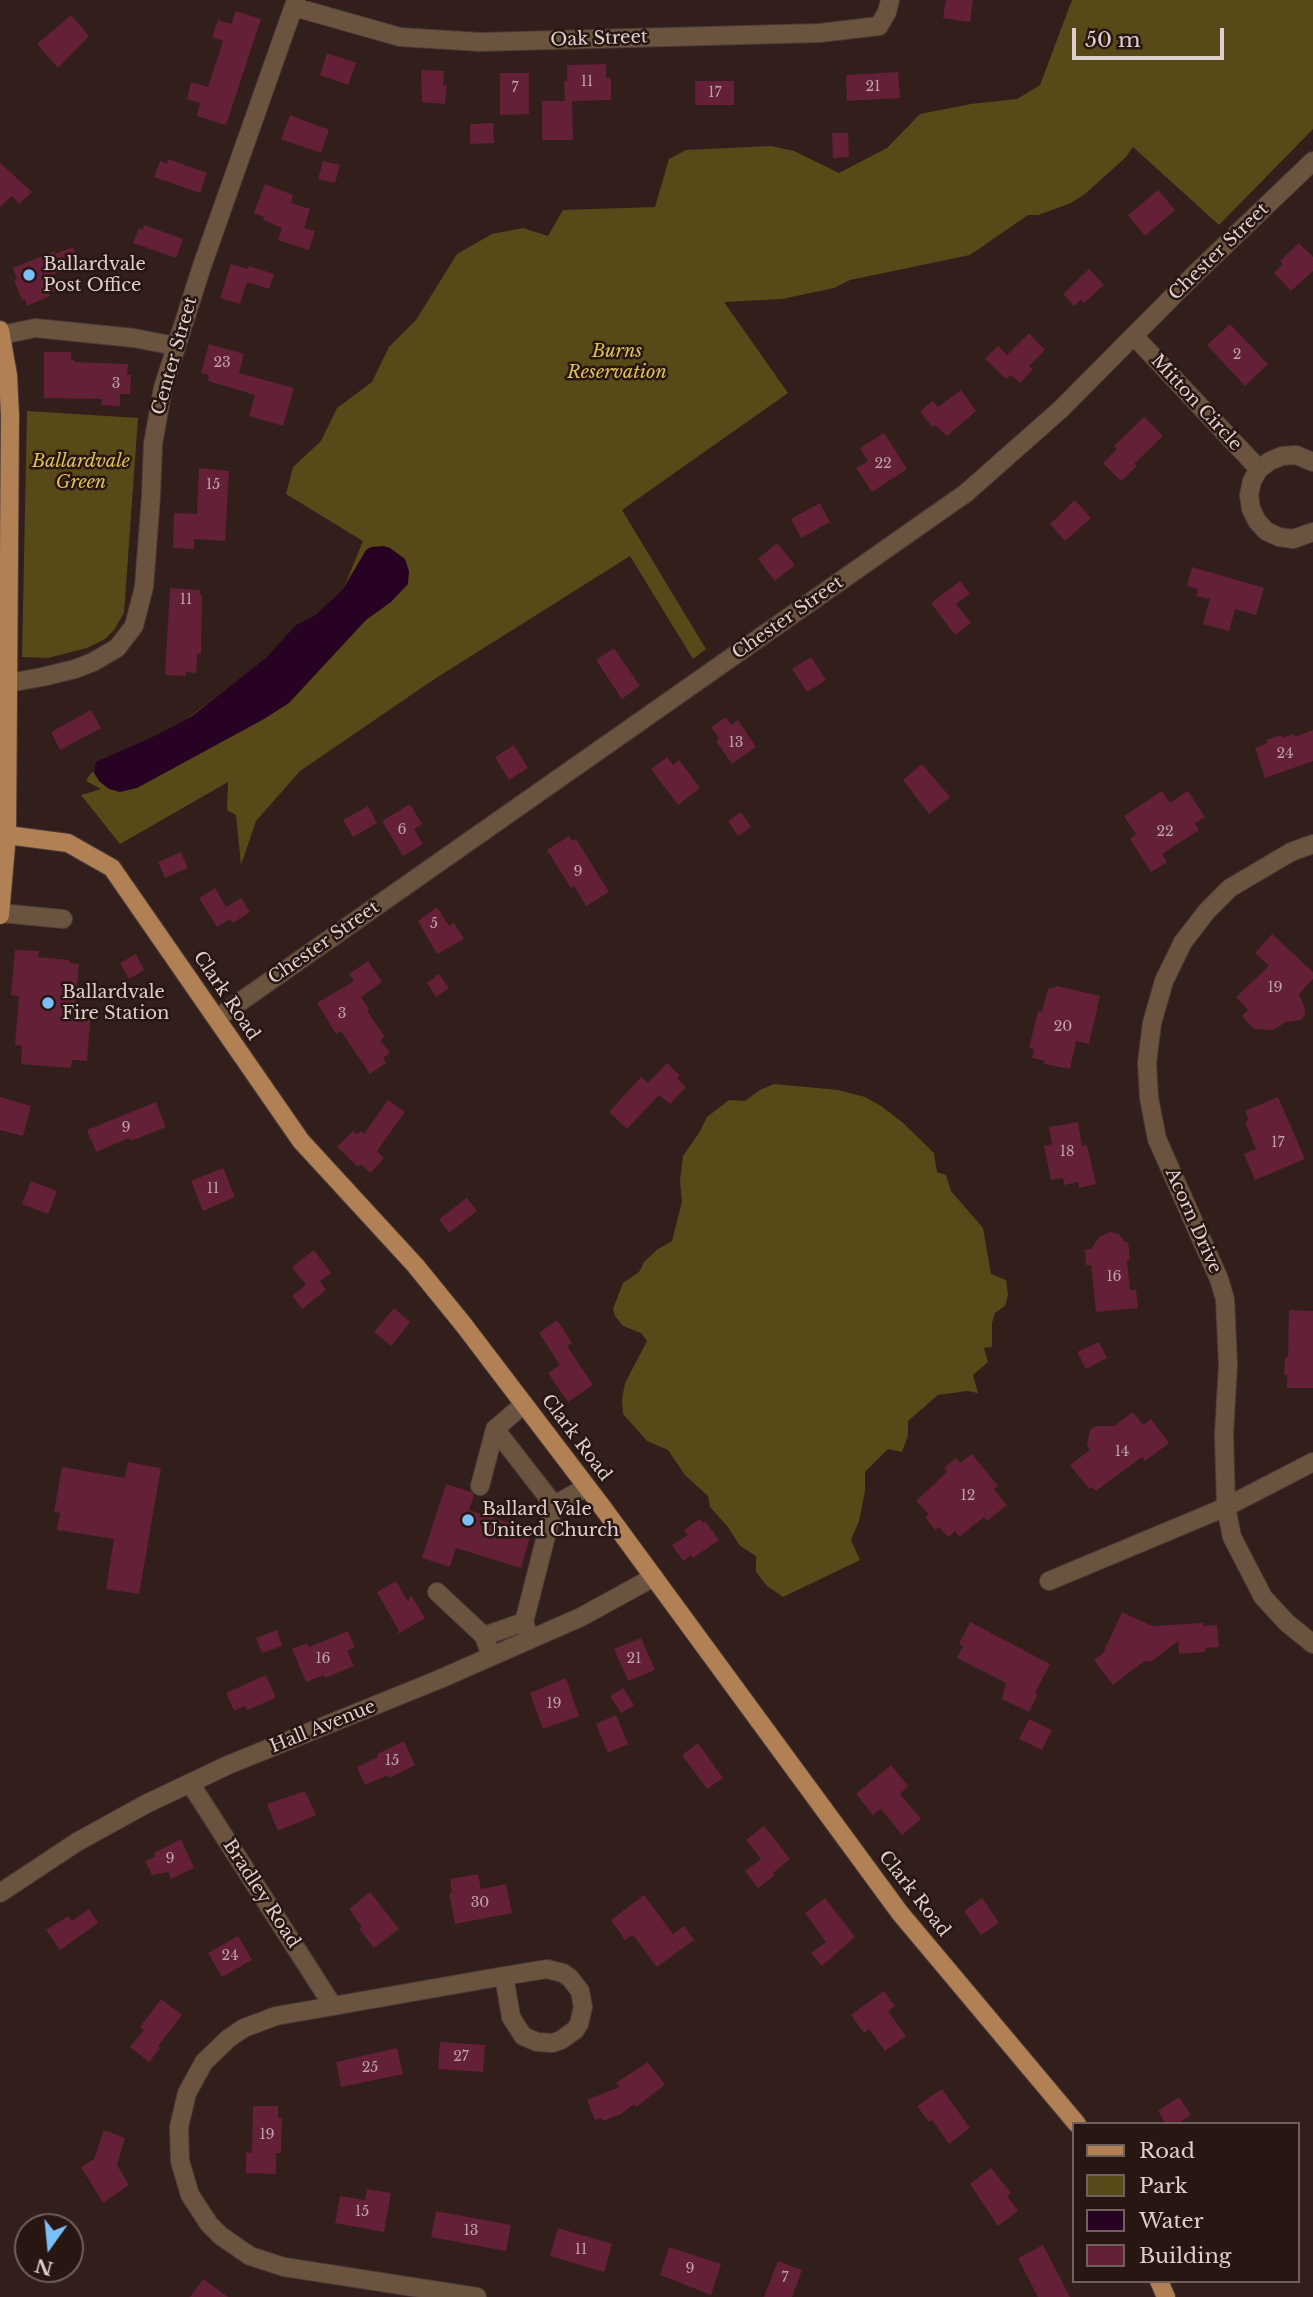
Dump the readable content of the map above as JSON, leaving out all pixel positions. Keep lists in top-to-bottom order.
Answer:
{
  "streets": {
    "main road": ["Clark Road"],
    "street": [
      "Oak Street",
      "Chester Street",
      "Center Street",
      "Mitton Circle",
      "Acorn Drive",
      "Hall Avenue",
      "Bradley Road"
    ]
  },
  "crossings": [
    ["Oak Street", "Center Street"],
    ["Chester Street", "Mitton Circle"],
    ["Chester Street", "Clark Road"],
    ["Clark Road", "Hall Avenue"],
    ["Hall Avenue", "Bradley Road"]
  ],
  "parks": ["Burns Reservation", "Ballardvale Green"],
  "places": ["Ballardvale Post Office", "Ballardvale Fire Station", "Ballard Vale United Church"],
  "house_numbers": [
    "11",
    "21",
    "7",
    "17",
    "2",
    "23",
    "3",
    "22",
    "15",
    "11",
    "13",
    "24",
    "6",
    "22",
    "9",
    "5",
    "19",
    "3",
    "20",
    "9",
    "17",
    "18",
    "11",
    "16",
    "14",
    "12",
    "16",
    "21",
    "19",
    "15",
    "9",
    "30",
    "24",
    "27",
    "25",
    "19",
    "15",
    "13",
    "11",
    "9",
    "7"
  ],
  "legend": [
    "Road",
    "Park",
    "Water",
    "Building"
  ],
  "scale_bar": "50 m",
  "north": "bottom"
}
